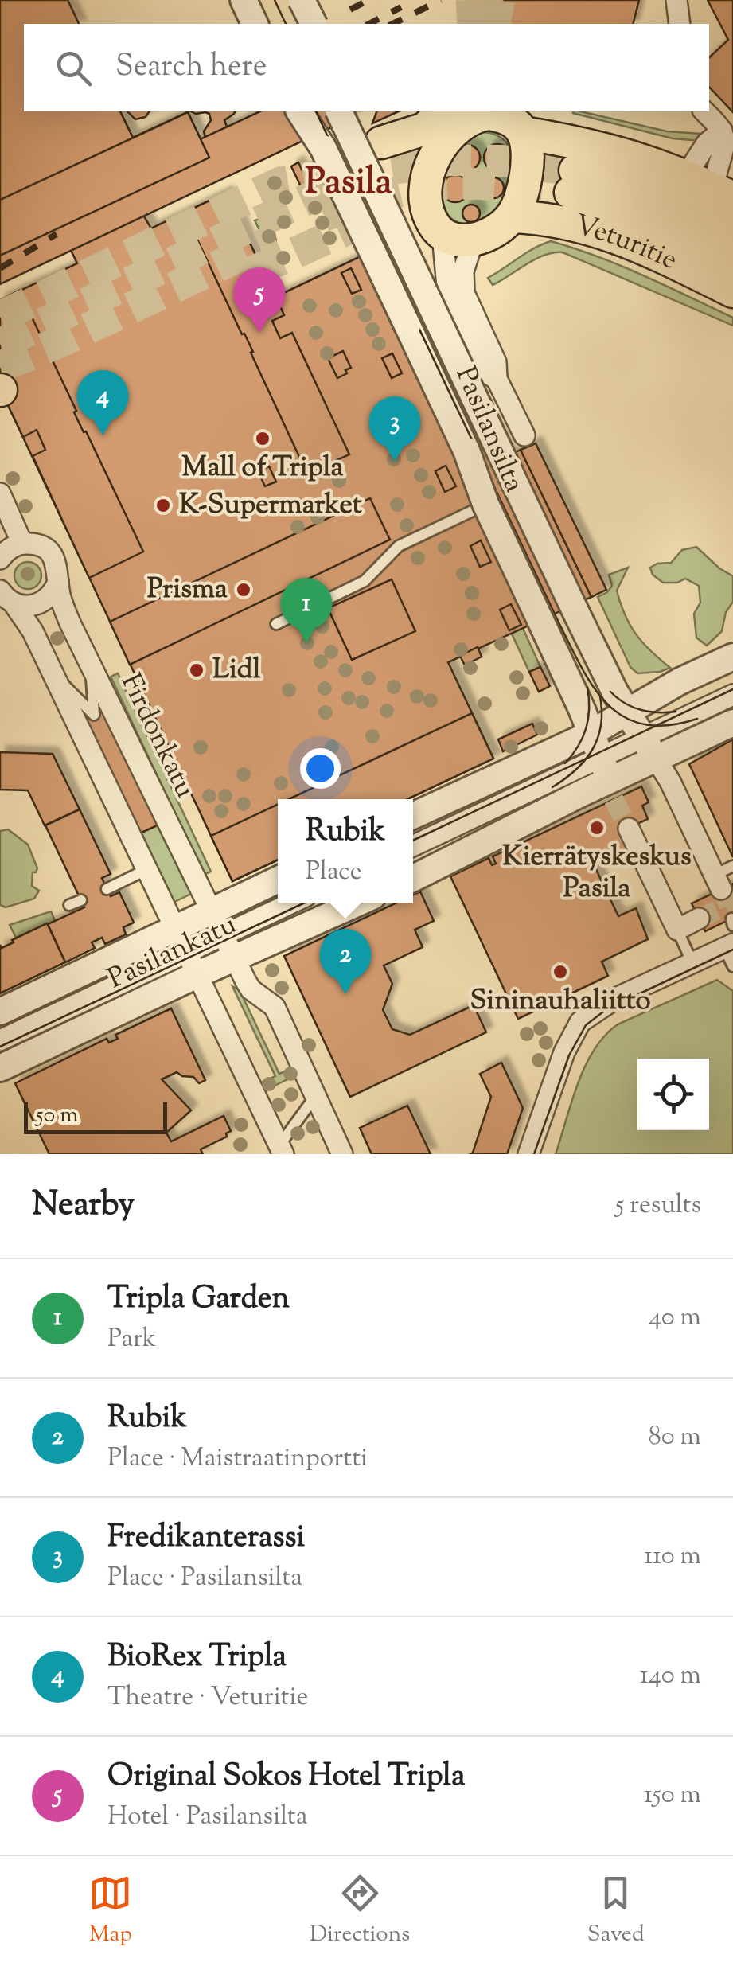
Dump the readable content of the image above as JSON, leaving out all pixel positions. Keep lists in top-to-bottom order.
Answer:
{
  "streets": {
    "main road": ["Veturitie"],
    "street": ["Pasilansilta", "Firdonkatu", "Pasilankatu"]
  },
  "crossings": [
    ["Firdonkatu", "Pasilankatu"]
  ],
  "districts": ["Pasila"],
  "places": [
    "Mall of Tripla",
    "K-Supermarket",
    "Prisma",
    "Lidl",
    "Kierrätyskeskus Pasila",
    "Sininauhaliitto"
  ],
  "scale_bar": "50 m",
  "page": {
    "search": "Search here",
    "pins": [
      "5",
      "4",
      "3",
      "1",
      "2"
    ],
    "popup": ["Rubik", "Place"],
    "scale": "50 m",
    "heading": ["Nearby", "5 results"],
    "list": [
      {
        "mark": "1",
        "name": "Tripla Garden",
        "note": "Park",
        "value": "40 m"
      },
      {
        "mark": "2",
        "name": "Rubik",
        "note": "Place · Maistraatinportti",
        "value": "80 m"
      },
      {
        "mark": "3",
        "name": "Fredikanterassi",
        "note": "Place · Pasilansilta",
        "value": "110 m"
      },
      {
        "mark": "4",
        "name": "BioRex Tripla",
        "note": "Theatre · Veturitie",
        "value": "140 m"
      },
      {
        "mark": "5",
        "name": "Original Sokos Hotel Tripla",
        "note": "Hotel · Pasilansilta",
        "value": "150 m"
      }
    ],
    "nav": ["Map", "Directions", "Saved"]
  }
}
